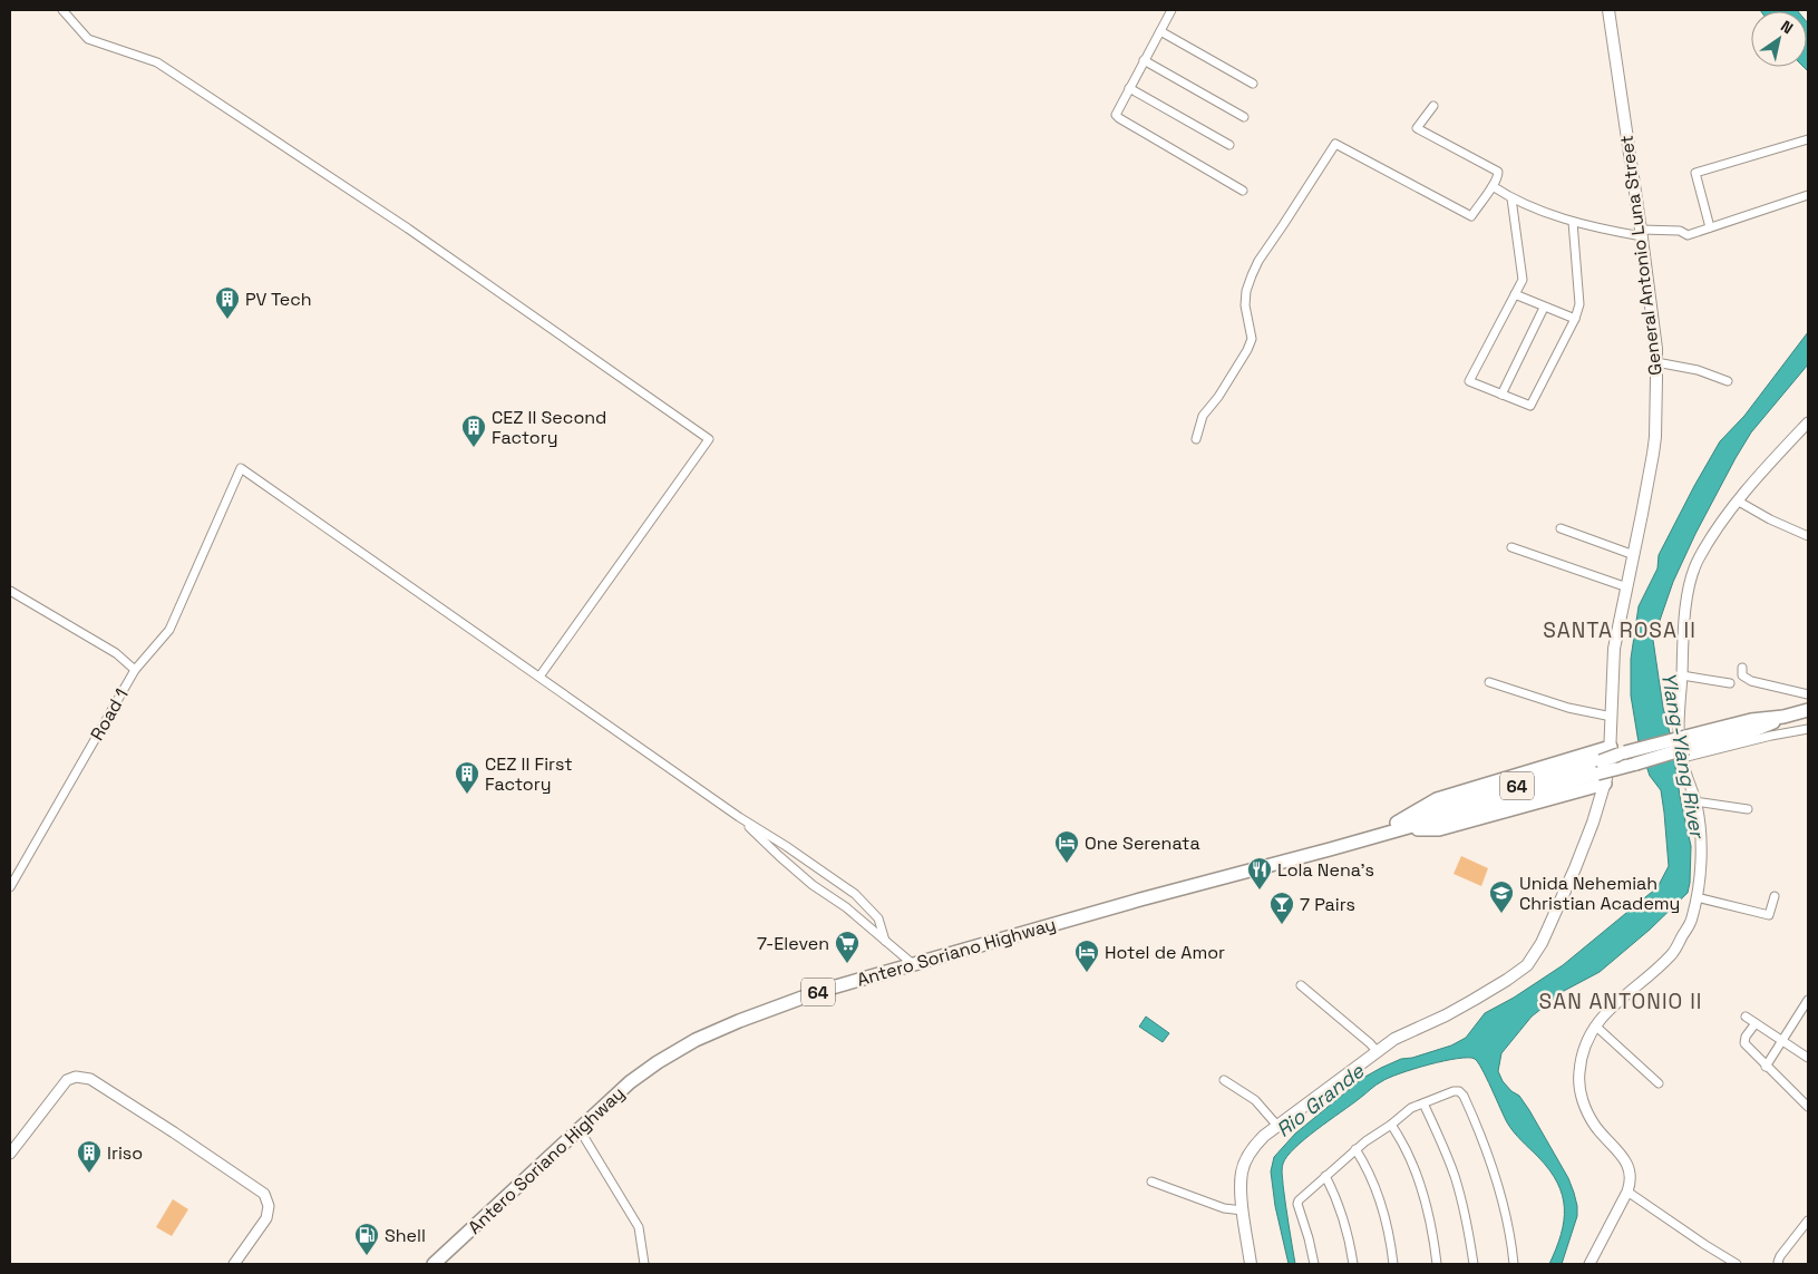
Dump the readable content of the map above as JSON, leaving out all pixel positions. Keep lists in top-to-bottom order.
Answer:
{
  "streets": {
    "main road": ["General Antonio Luna Street", "64", "Antero Soriano Highway"],
    "street": ["Road 1"]
  },
  "crossings": [
    ["General Antonio Luna Street", "Antero Soriano Highway"]
  ],
  "districts": ["SANTA ROSA II", "SAN ANTONIO II"],
  "water": ["Ylang-Ylang River", "Rio Grande"],
  "places": {
    "building": [
      "PV Tech",
      "CEZ II Second Factory",
      "CEZ II First Factory",
      "Iriso"
    ],
    "hotel": ["One Serenata", "Hotel de Amor"],
    "restaurant": ["Lola Nena's"],
    "school or university": ["Unida Nehemiah Christian Academy"],
    "bar": ["7 Pairs"],
    "supermarket": ["7-Eleven"],
    "fuel station": ["Shell"]
  },
  "north": "top right"
}
